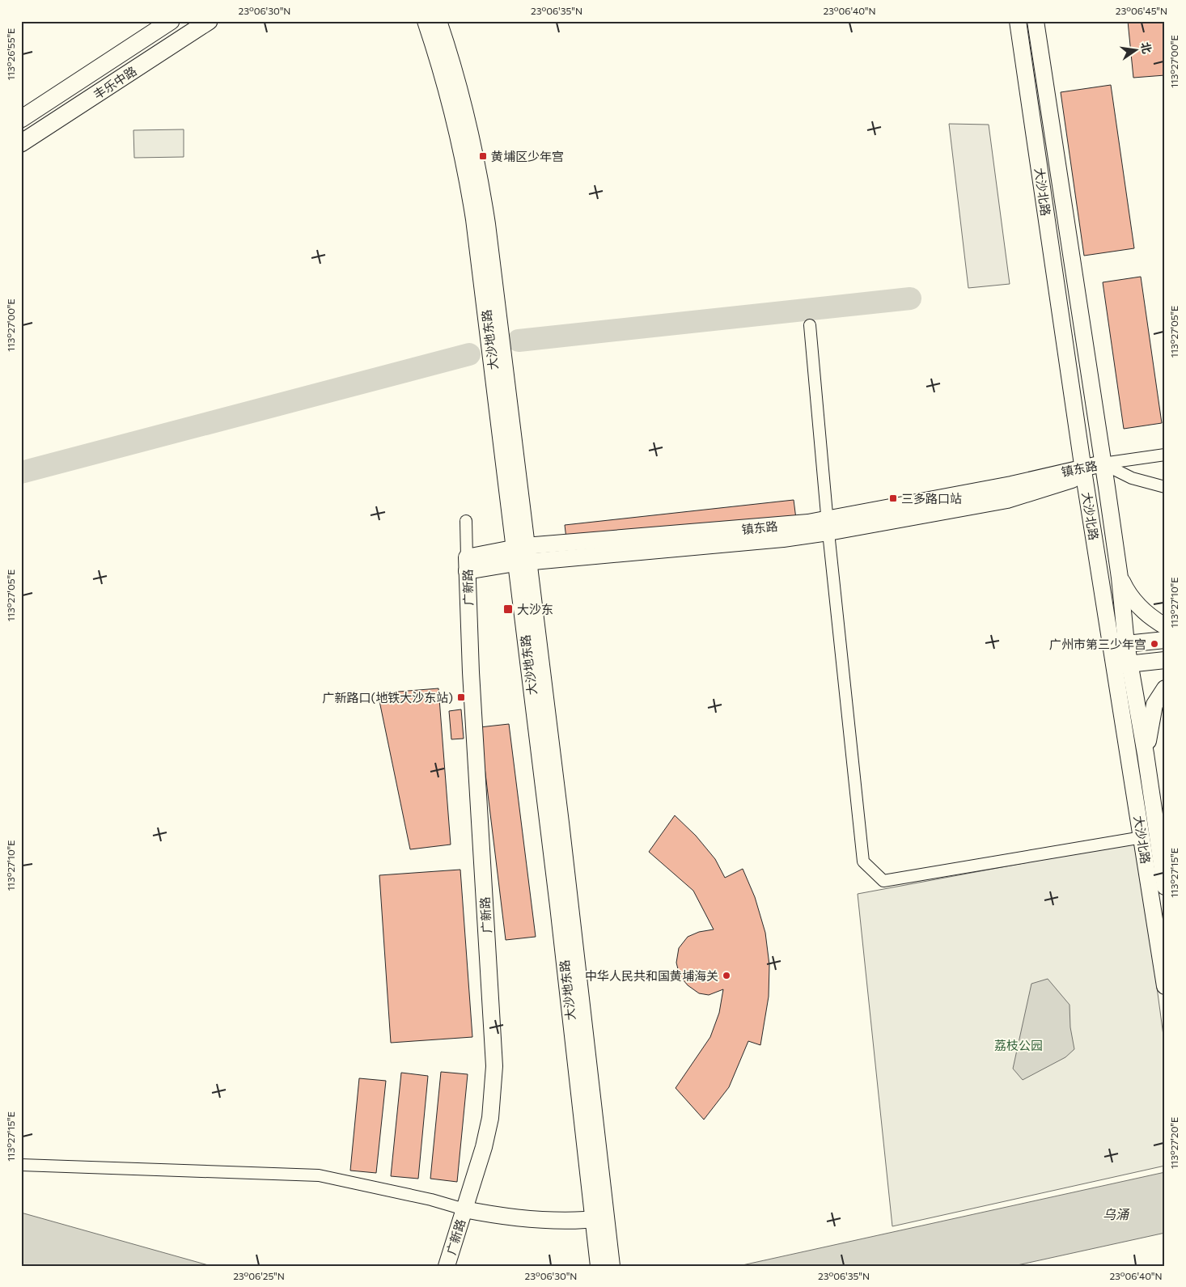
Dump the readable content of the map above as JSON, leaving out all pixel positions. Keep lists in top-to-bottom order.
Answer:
{
  "streets": {
    "main road": ["丰乐中路"],
    "street": [
      "大沙北路",
      "大沙地东路",
      "镇东路",
      "广新路"
    ]
  },
  "crossings": [
    ["大沙北路", "镇东路"],
    ["大沙地东路", "镇东路"],
    ["镇东路", "广新路"]
  ],
  "water": ["乌涌"],
  "parks": ["荔枝公园"],
  "places": {
    "transit": [
      "黄埔区少年宫",
      "三多路口站",
      "大沙东",
      "广新路口(地铁大沙东站)"
    ],
    "other": ["广州市第三少年宫", "中华人民共和国黄埔海关"]
  },
  "north": "right",
  "coordinates": [
    "23°06'30\"N",
    "23°06'35\"N",
    "23°06'40\"N",
    "23°06'45\"N",
    "113°26'55\"E",
    "113°27'00\"E",
    "113°27'05\"E",
    "113°27'10\"E",
    "113°27'15\"E",
    "113°27'20\"E",
    "23°06'25\"N"
  ]
}
